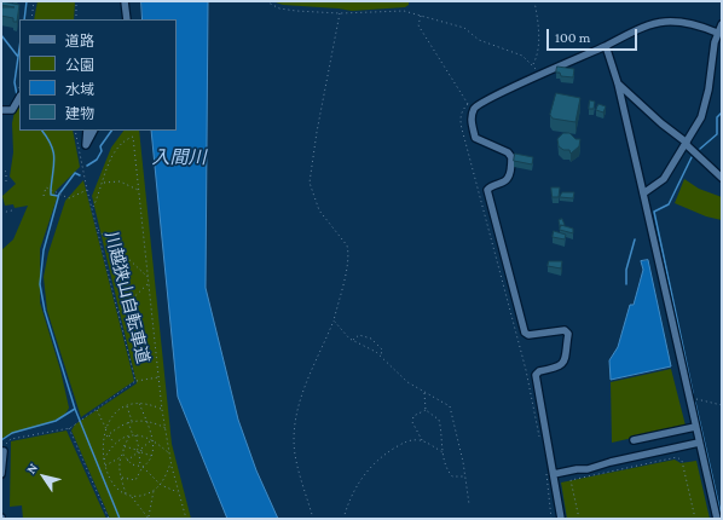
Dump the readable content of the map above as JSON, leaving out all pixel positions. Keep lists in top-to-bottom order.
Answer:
{
  "streets": {
    "path": ["川越狭山自転車道"]
  },
  "water": ["入間川"],
  "legend": [
    "道路",
    "公園",
    "水域",
    "建物"
  ],
  "scale_bar": "100 m",
  "north": "top left"
}
